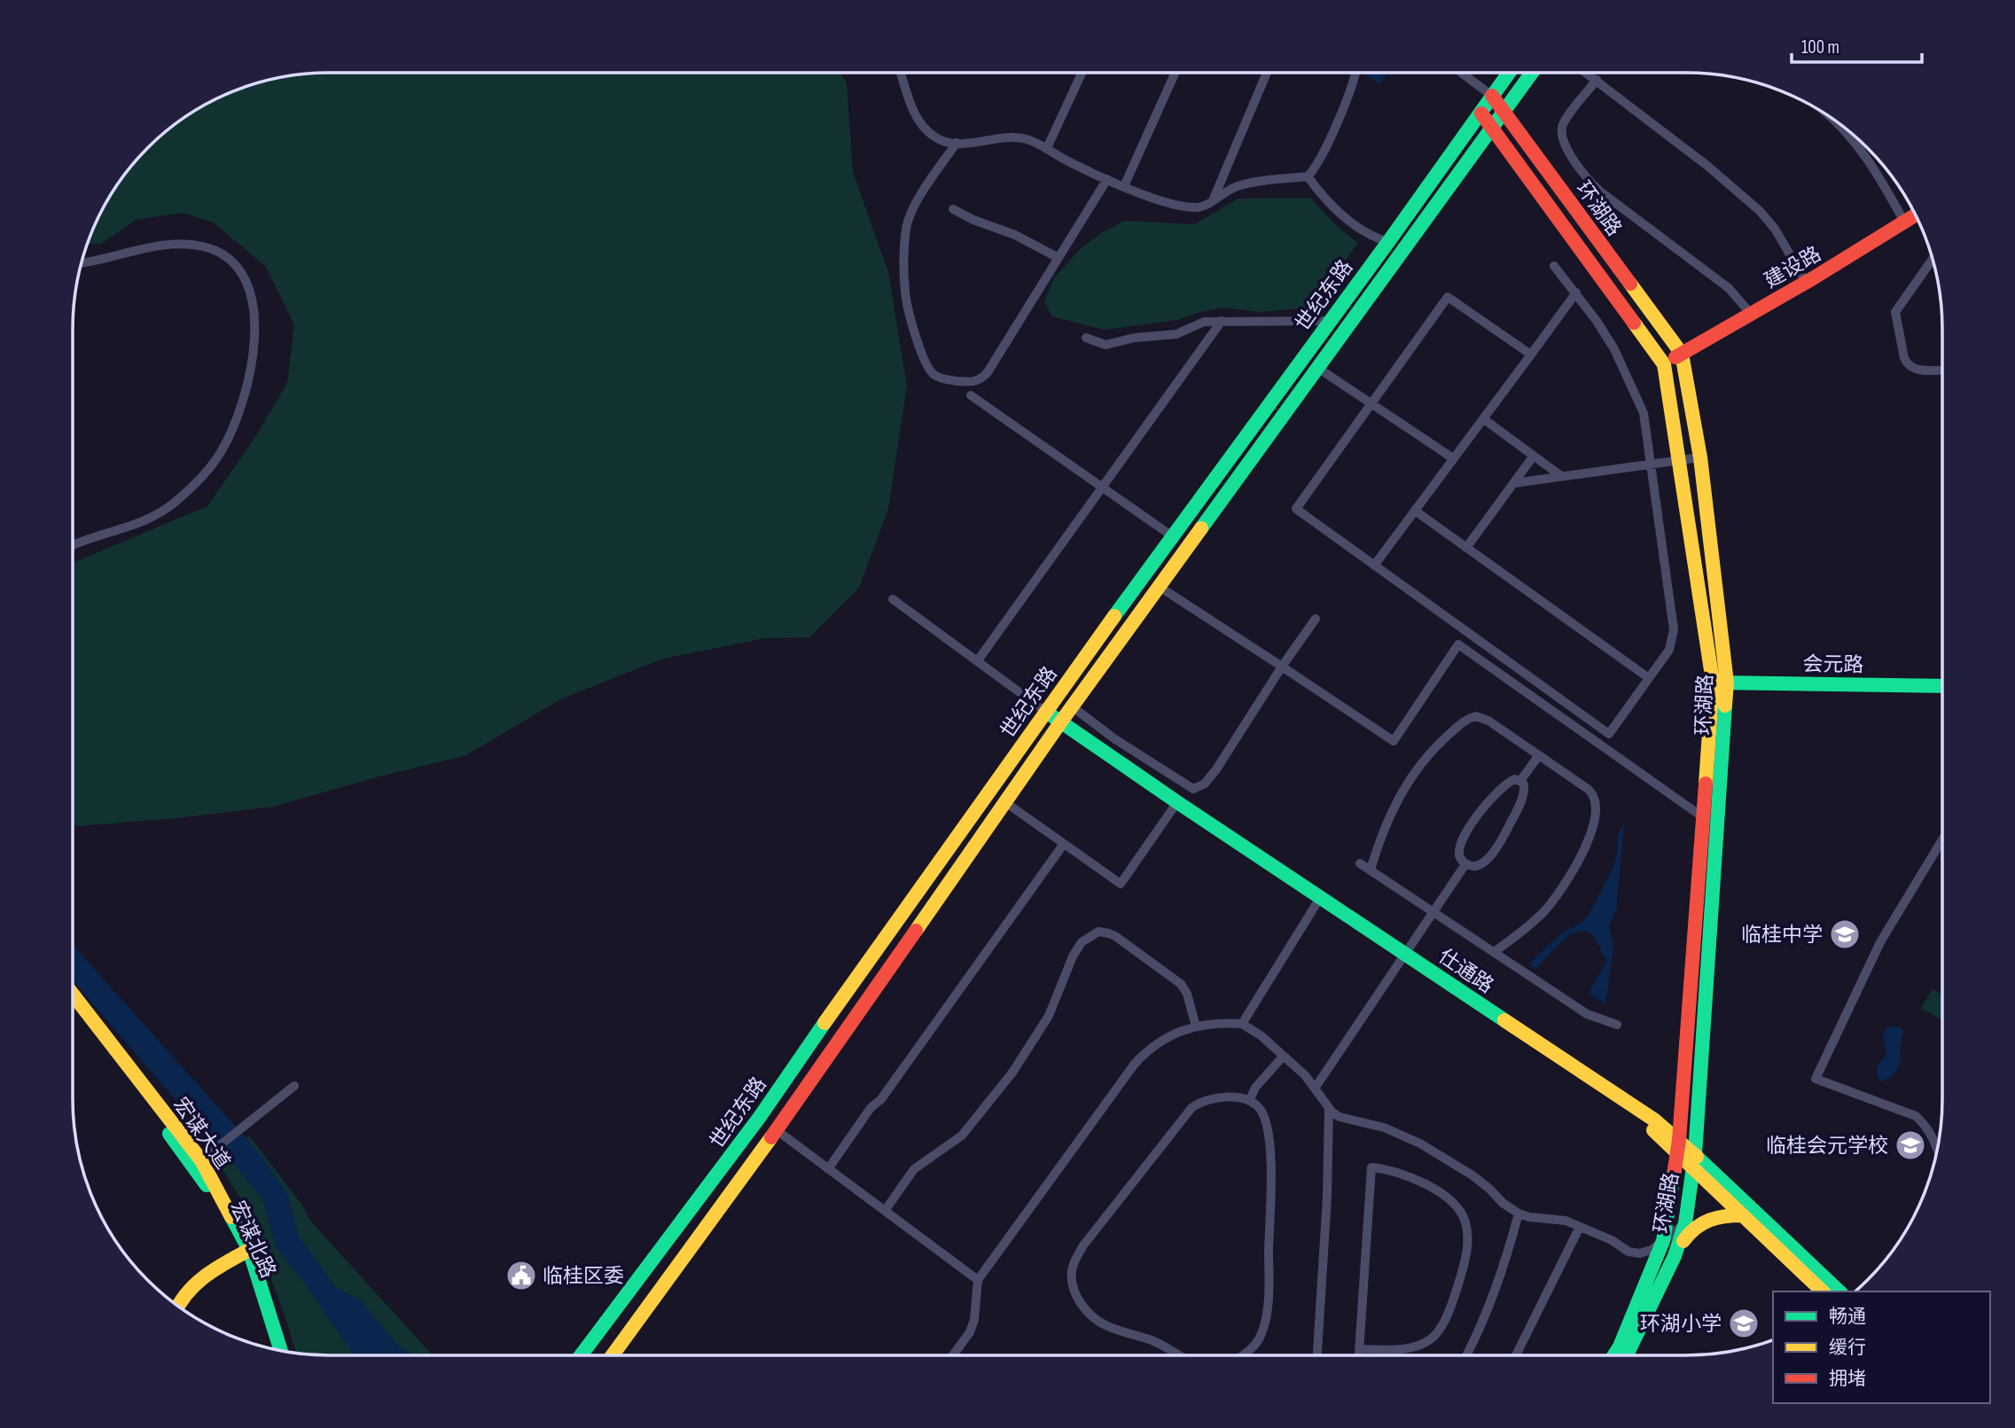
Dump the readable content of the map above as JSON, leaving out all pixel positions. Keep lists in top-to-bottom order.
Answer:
{
  "streets": {
    "main road": [
      "环湖路",
      "建设路",
      "世纪东路",
      "会元路",
      "仕通路",
      "宏谋大道",
      "宏谋北路"
    ]
  },
  "crossings": [
    ["环湖路", "建设路"],
    ["环湖路", "世纪东路"],
    ["环湖路", "会元路"],
    ["环湖路", "仕通路"],
    ["世纪东路", "仕通路"],
    ["宏谋大道", "宏谋北路"]
  ],
  "places": {
    "school or university": ["临桂中学", "临桂会元学校", "环湖小学"],
    "public building": ["临桂区委"]
  },
  "legend": ["畅通", "缓行", "拥堵"],
  "scale_bar": "100 m"
}
